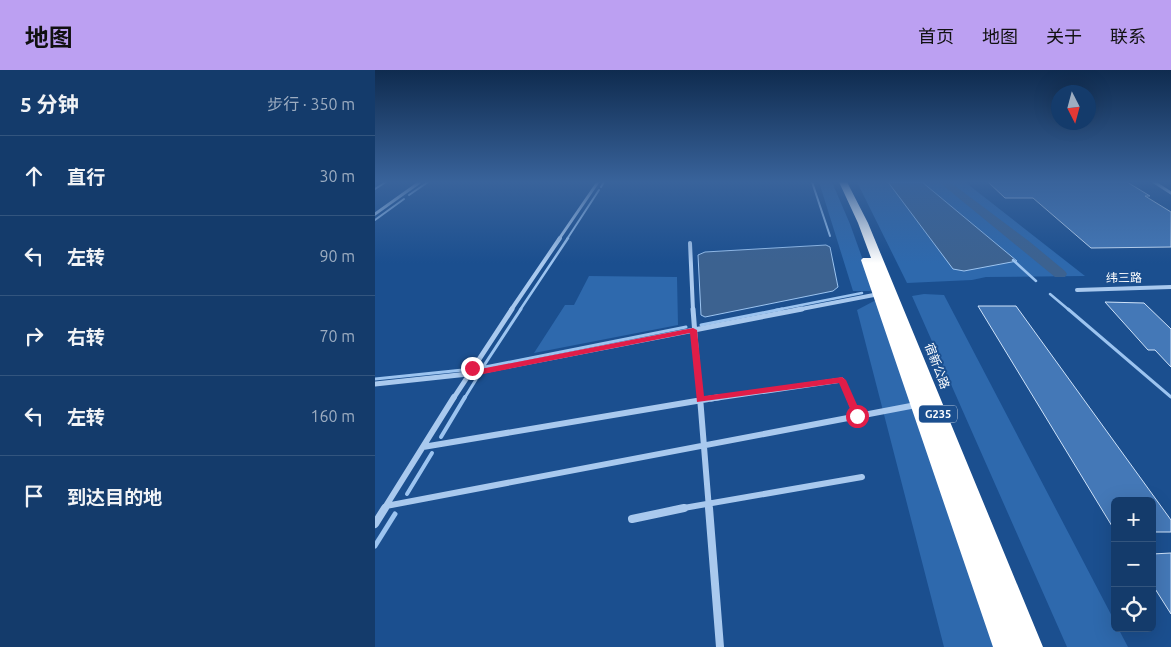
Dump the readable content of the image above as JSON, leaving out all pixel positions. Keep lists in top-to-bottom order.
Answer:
{
  "streets": {
    "highway": ["宿新公路", "G235"],
    "street": ["纬三路"]
  },
  "north": "bottom",
  "page": {
    "header": "地图",
    "nav": [
      "首页",
      "地图",
      "关于",
      "联系"
    ],
    "heading": ["5 分钟", "步行 · 350 m"],
    "list": [
      ["直行", "30 m"],
      ["左转", "90 m"],
      ["右转", "70 m"],
      ["左转", "160 m"],
      "到达目的地"
    ],
    "map_buttons": ["+", "−"]
  }
}
